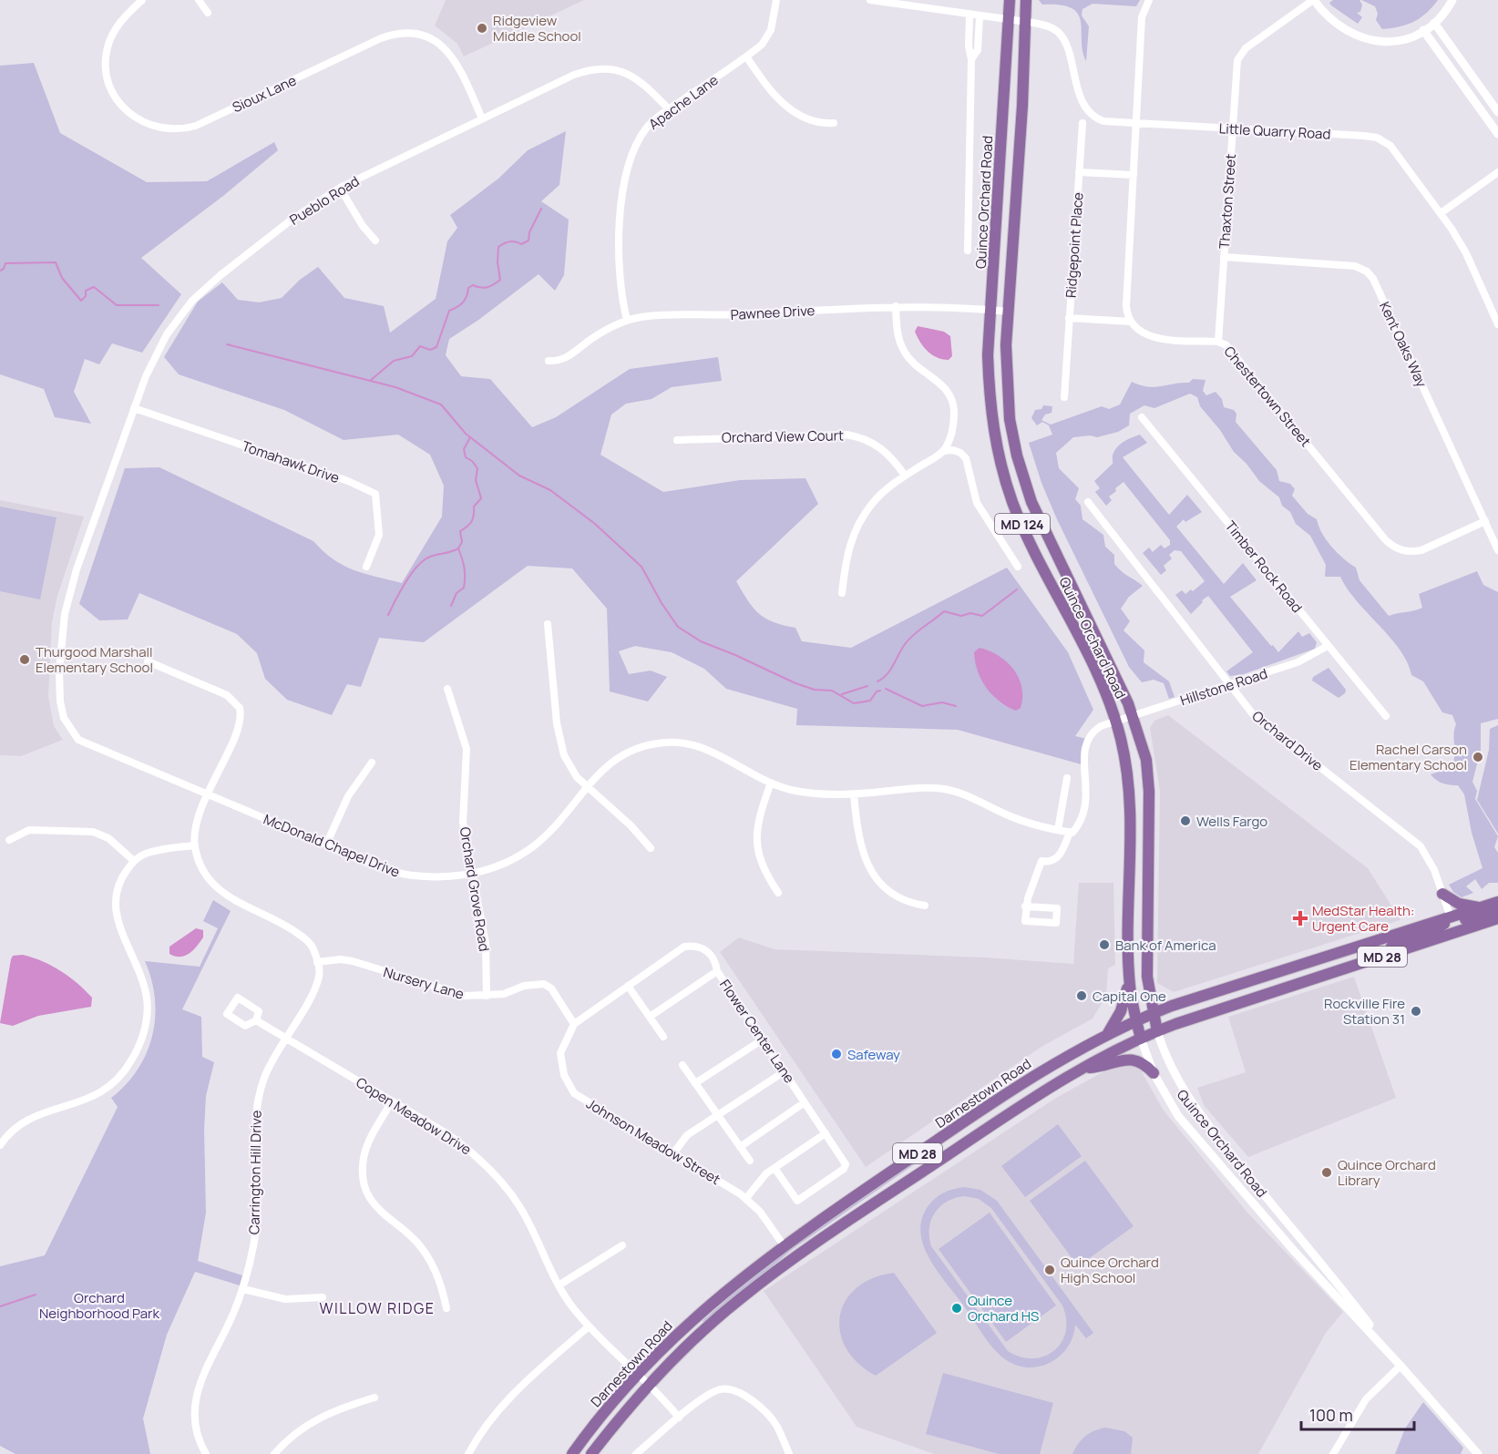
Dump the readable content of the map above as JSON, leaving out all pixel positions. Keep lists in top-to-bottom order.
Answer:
{
  "streets": {
    "main road": [
      "Quince Orchard Road",
      "MD 124",
      "MD 28",
      "Darnestown Road"
    ],
    "street": [
      "Sioux Lane",
      "Apache Lane",
      "Little Quarry Road",
      "Pueblo Road",
      "Thaxton Street",
      "Ridgepoint Place",
      "Pawnee Drive",
      "Kent Oaks Way",
      "Chestertown Street",
      "Orchard View Court",
      "Tomahawk Drive",
      "Timber Rock Road",
      "Hillstone Road",
      "Orchard Drive",
      "McDonald Chapel Drive",
      "Orchard Grove Road",
      "Nursery Lane",
      "Flower Center Lane",
      "Copen Meadow Drive",
      "Johnson Meadow Street",
      "Carrington Hill Drive"
    ]
  },
  "crossings": [
    ["Sioux Lane", "Pueblo Road"],
    ["Apache Lane", "Pueblo Road"],
    ["Apache Lane", "Pawnee Drive"],
    ["Little Quarry Road", "Thaxton Street"],
    ["Little Quarry Road", "Quince Orchard Road"],
    ["Pueblo Road", "Tomahawk Drive"],
    ["Pueblo Road", "McDonald Chapel Drive"],
    ["Thaxton Street", "Kent Oaks Way"],
    ["Thaxton Street", "Chestertown Street"],
    ["Quince Orchard Road", "Pawnee Drive"],
    ["Quince Orchard Road", "Hillstone Road"],
    ["Quince Orchard Road", "Darnestown Road"],
    ["Ridgepoint Place", "Chestertown Street"],
    ["Kent Oaks Way", "Chestertown Street"],
    ["Timber Rock Road", "Hillstone Road"],
    ["Hillstone Road", "Orchard Drive"],
    ["Orchard Drive", "Darnestown Road"],
    ["McDonald Chapel Drive", "Orchard Grove Road"],
    ["Orchard Grove Road", "Nursery Lane"],
    ["Nursery Lane", "Flower Center Lane"],
    ["Nursery Lane", "Johnson Meadow Street"],
    ["Nursery Lane", "Carrington Hill Drive"],
    ["Flower Center Lane", "Johnson Meadow Street"],
    ["Darnestown Road", "Copen Meadow Drive"],
    ["Darnestown Road", "Johnson Meadow Street"],
    ["Copen Meadow Drive", "Carrington Hill Drive"]
  ],
  "districts": ["WILLOW RIDGE"],
  "parks": ["Orchard Neighborhood Park"],
  "places": {
    "other": [
      "Ridgeview Middle School",
      "Thurgood Marshall Elementary School",
      "Rachel Carson Elementary School",
      "Wells Fargo",
      "Bank of America",
      "Capital One",
      "Rockville Fire Station 31",
      "Safeway",
      "Quince Orchard Library",
      "Quince Orchard High School",
      "Quince Orchard HS"
    ],
    "health": ["MedStar Health: Urgent Care"]
  },
  "scale_bar": "100 m"
}
